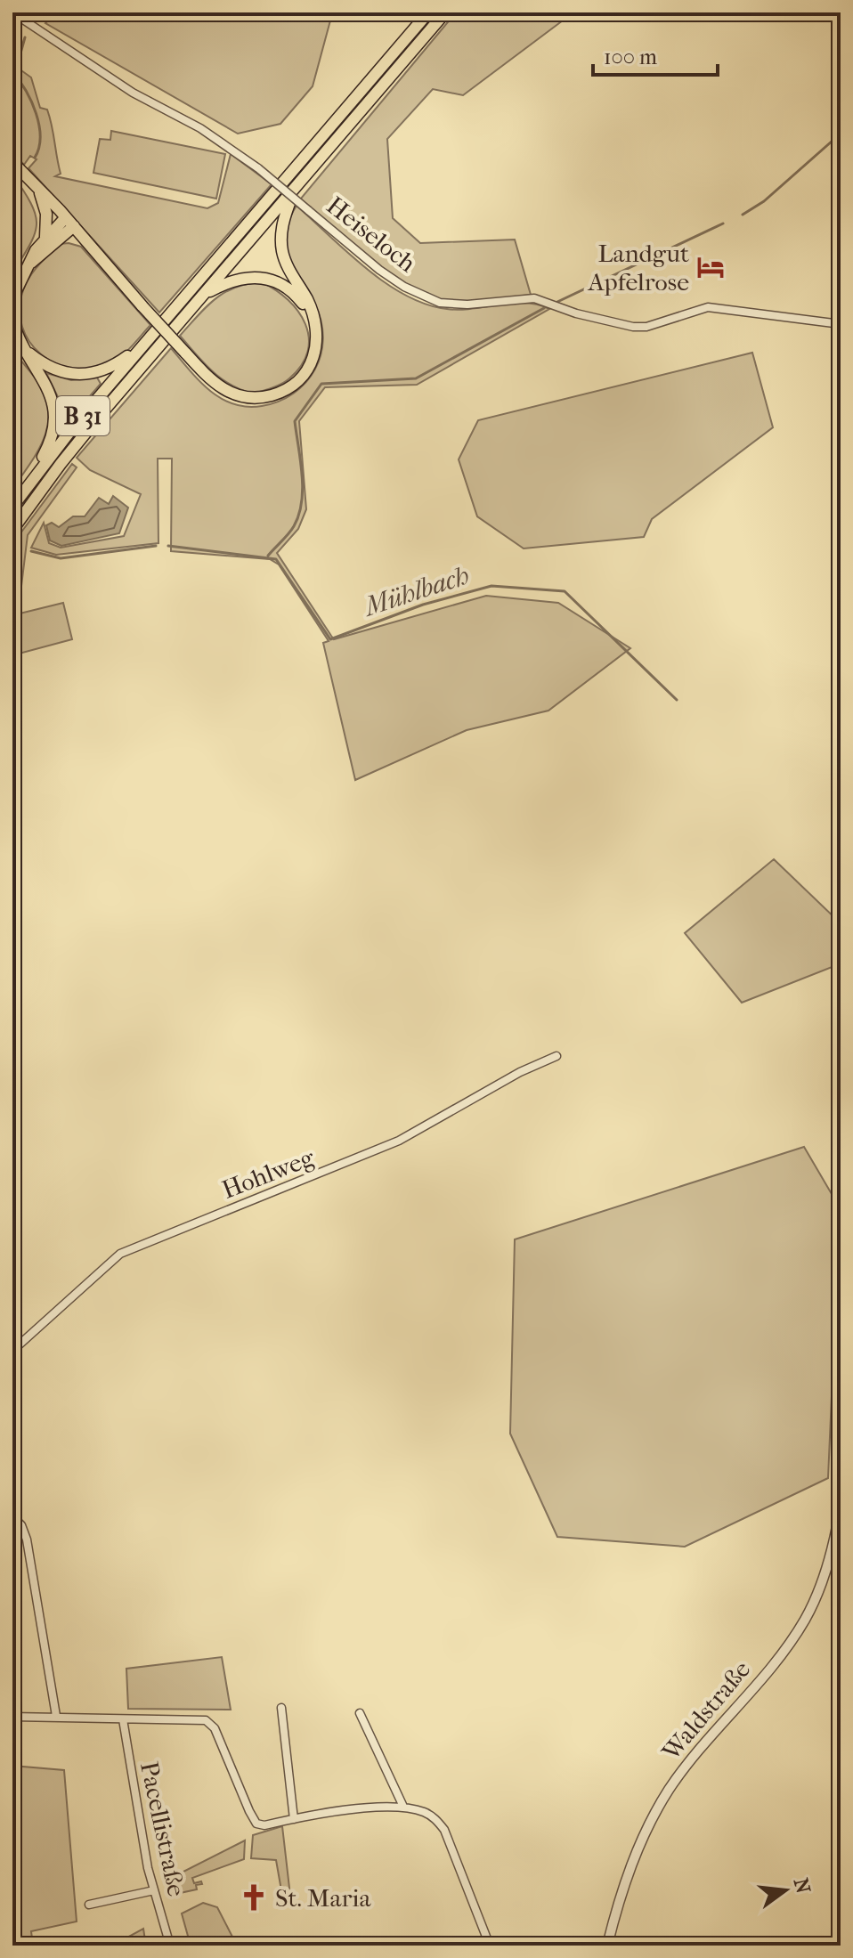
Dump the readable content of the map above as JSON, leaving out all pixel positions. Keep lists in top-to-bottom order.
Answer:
{
  "streets": {
    "highway": ["B 31"],
    "street": [
      "Heiseloch",
      "Hohlweg",
      "Waldstraße",
      "Pacellistraße"
    ]
  },
  "water": ["Mühlbach"],
  "places": {
    "hotel": ["Landgut Apfelrose"],
    "church": ["St. Maria"]
  },
  "scale_bar": "100 m",
  "north": "right"
}
